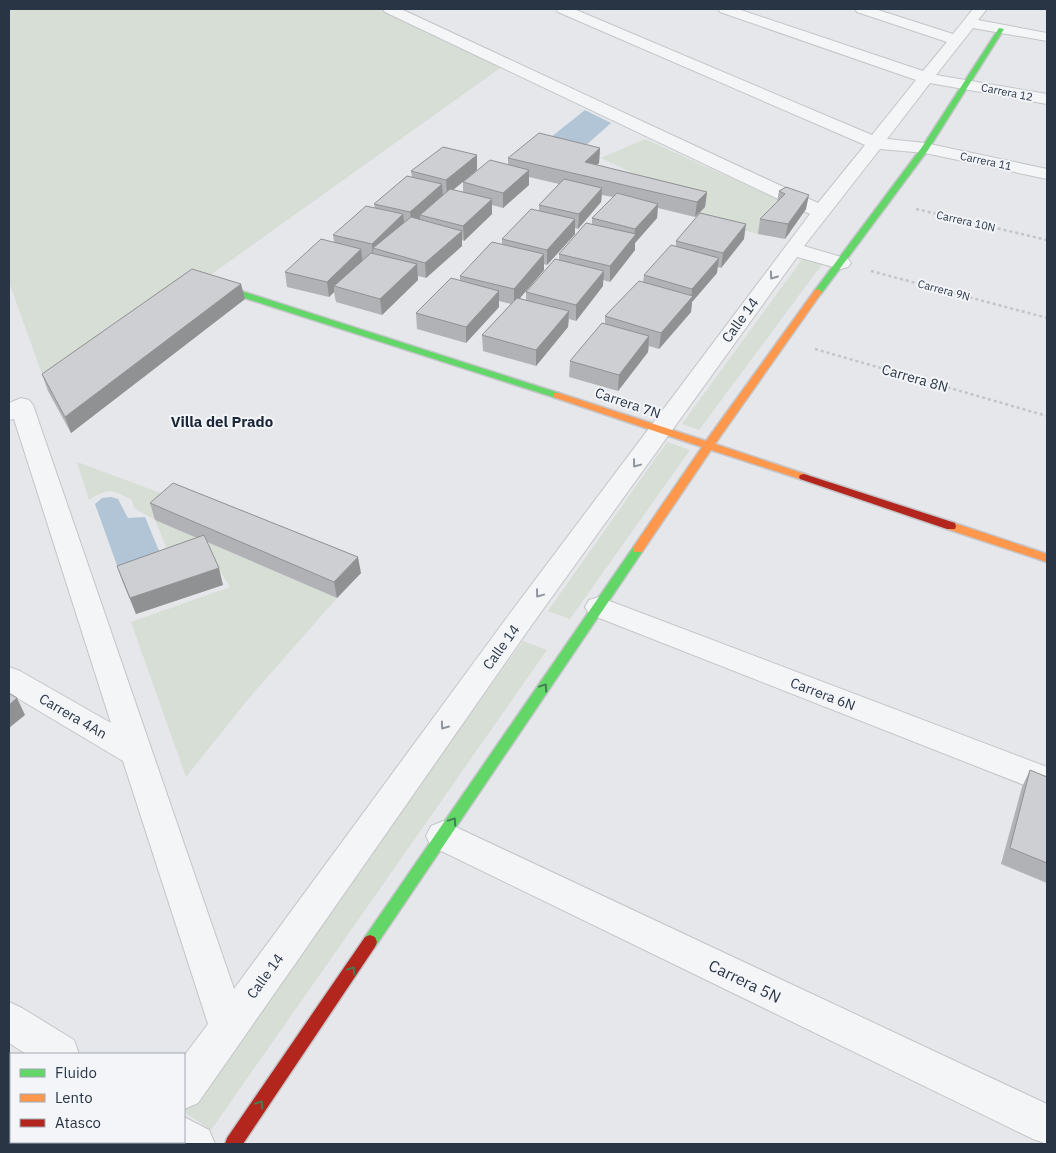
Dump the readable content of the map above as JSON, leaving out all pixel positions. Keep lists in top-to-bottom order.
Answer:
{
  "streets": {
    "street": [
      "Carrera 12",
      "Carrera 11",
      "Calle 14",
      "Carrera 7N",
      "Carrera 6N",
      "Carrera 4An",
      "Carrera 5N"
    ],
    "path": ["Carrera 10N", "Carrera 9N", "Carrera 8N"]
  },
  "crossings": [
    ["Carrera 12", "Calle 14"],
    ["Carrera 11", "Calle 14"],
    ["Calle 14", "Carrera 7N"]
  ],
  "districts": ["Villa del Prado"],
  "legend": ["Fluido", "Lento", "Atasco"]
}
